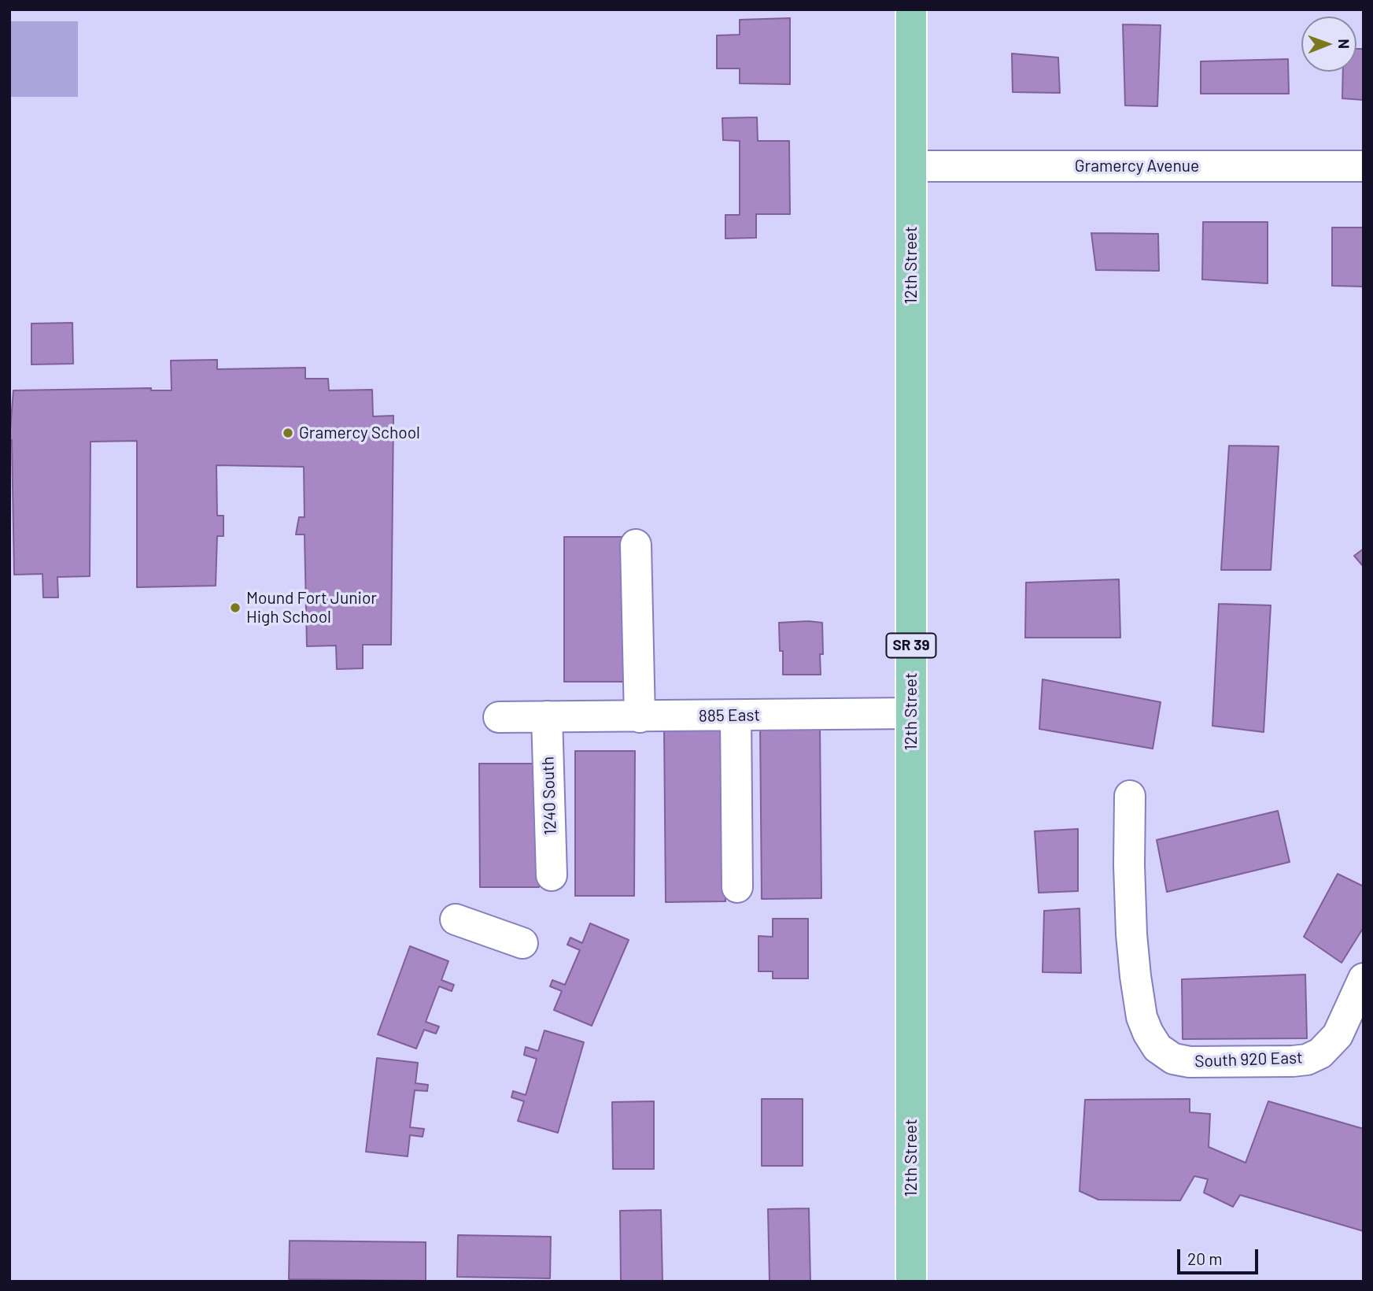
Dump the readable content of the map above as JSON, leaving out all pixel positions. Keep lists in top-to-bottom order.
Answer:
{
  "streets": {
    "main road": ["12th Street", "SR 39"],
    "street": [
      "Gramercy Avenue",
      "885 East",
      "1240 South",
      "South 920 East"
    ]
  },
  "crossings": [
    ["Gramercy Avenue", "12th Street"],
    ["12th Street", "885 East"],
    ["885 East", "1240 South"]
  ],
  "places": ["Gramercy School", "Mound Fort Junior High School"],
  "scale_bar": "20 m",
  "north": "right"
}
